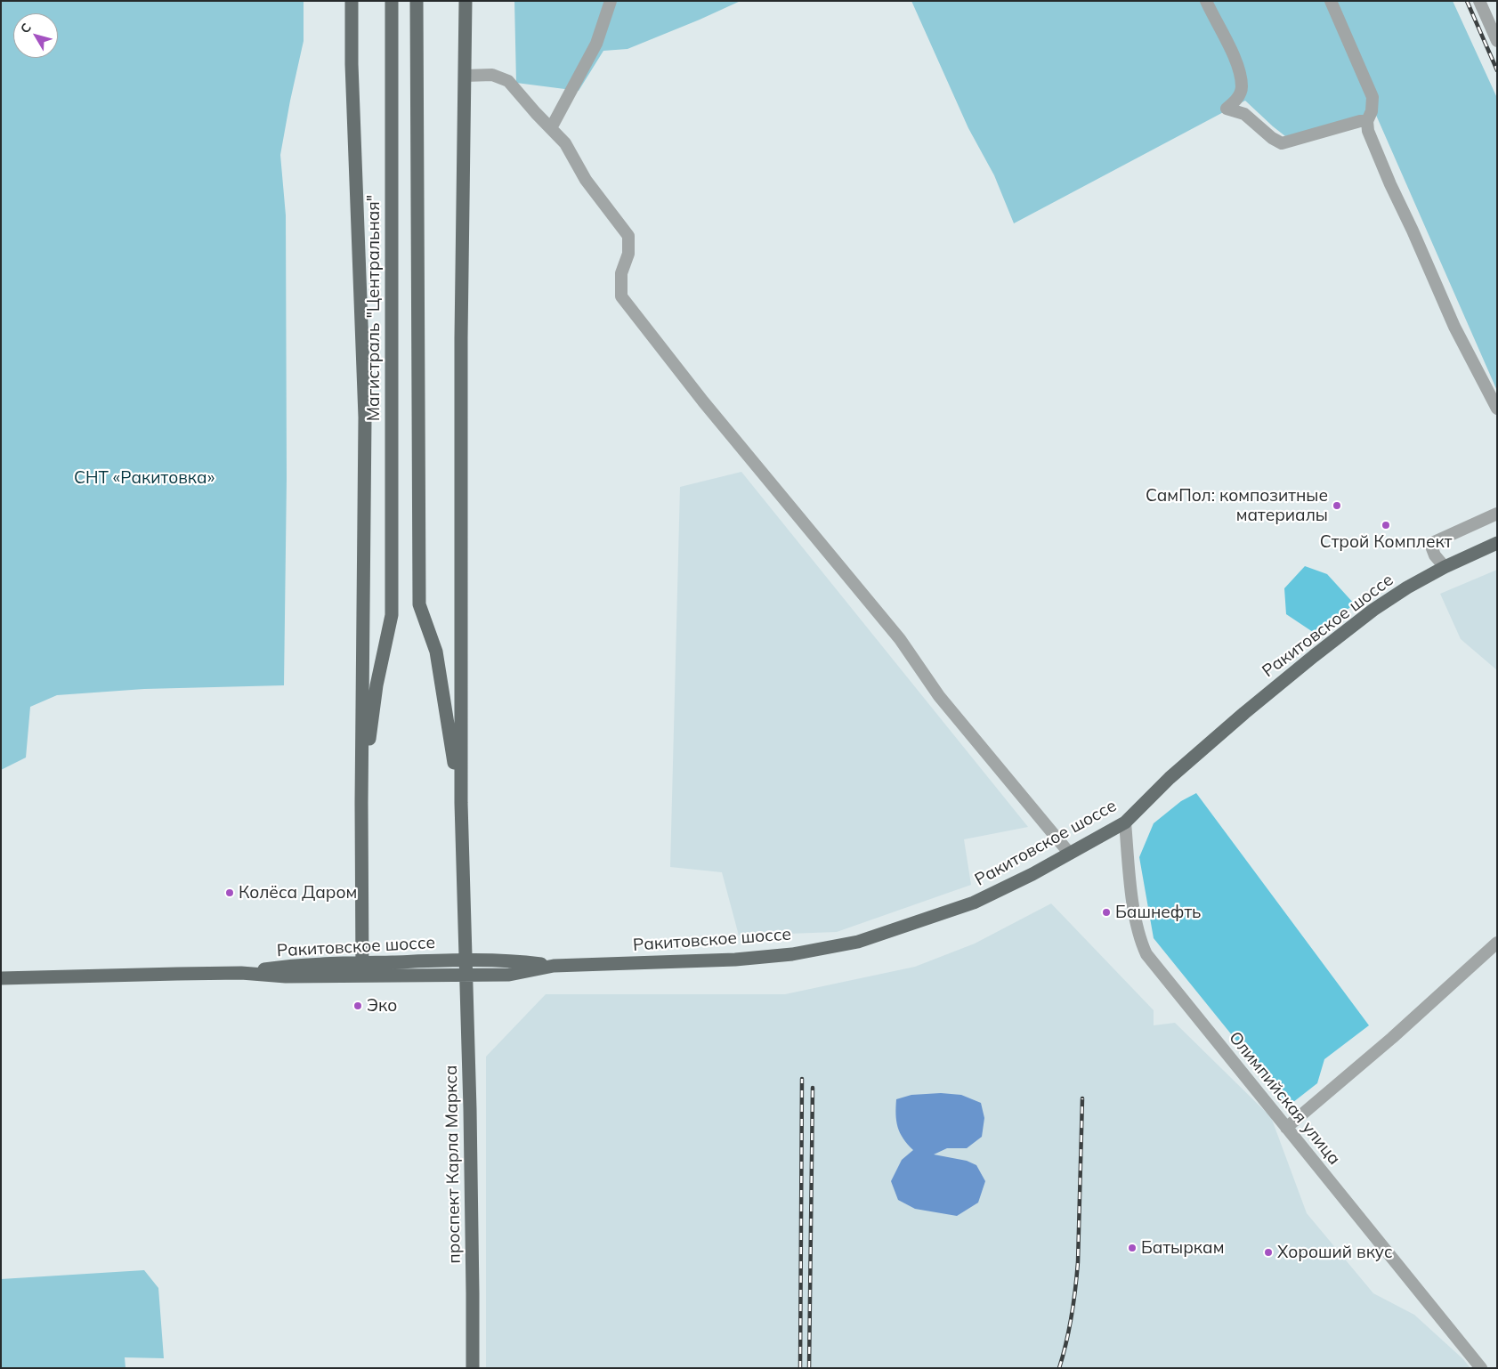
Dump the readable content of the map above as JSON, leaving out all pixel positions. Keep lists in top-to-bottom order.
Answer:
{
  "streets": {
    "main road": ["Магистраль \"Центральная\"", "Ракитовское шоссе", "проспект Карла Маркса"],
    "street": ["Олимпийская улица"]
  },
  "crossings": [
    ["Ракитовское шоссе", "Олимпийская улица"],
    ["Ракитовское шоссе", "проспект Карла Маркса"]
  ],
  "parks": ["СНТ «Ракитовка»"],
  "places": [
    "СамПол: композитные материалы",
    "Строй Комплект",
    "Колёса Даром",
    "Башнефть",
    "Эко",
    "Батыркам",
    "Хороший вкус"
  ],
  "north": "top left"
}
